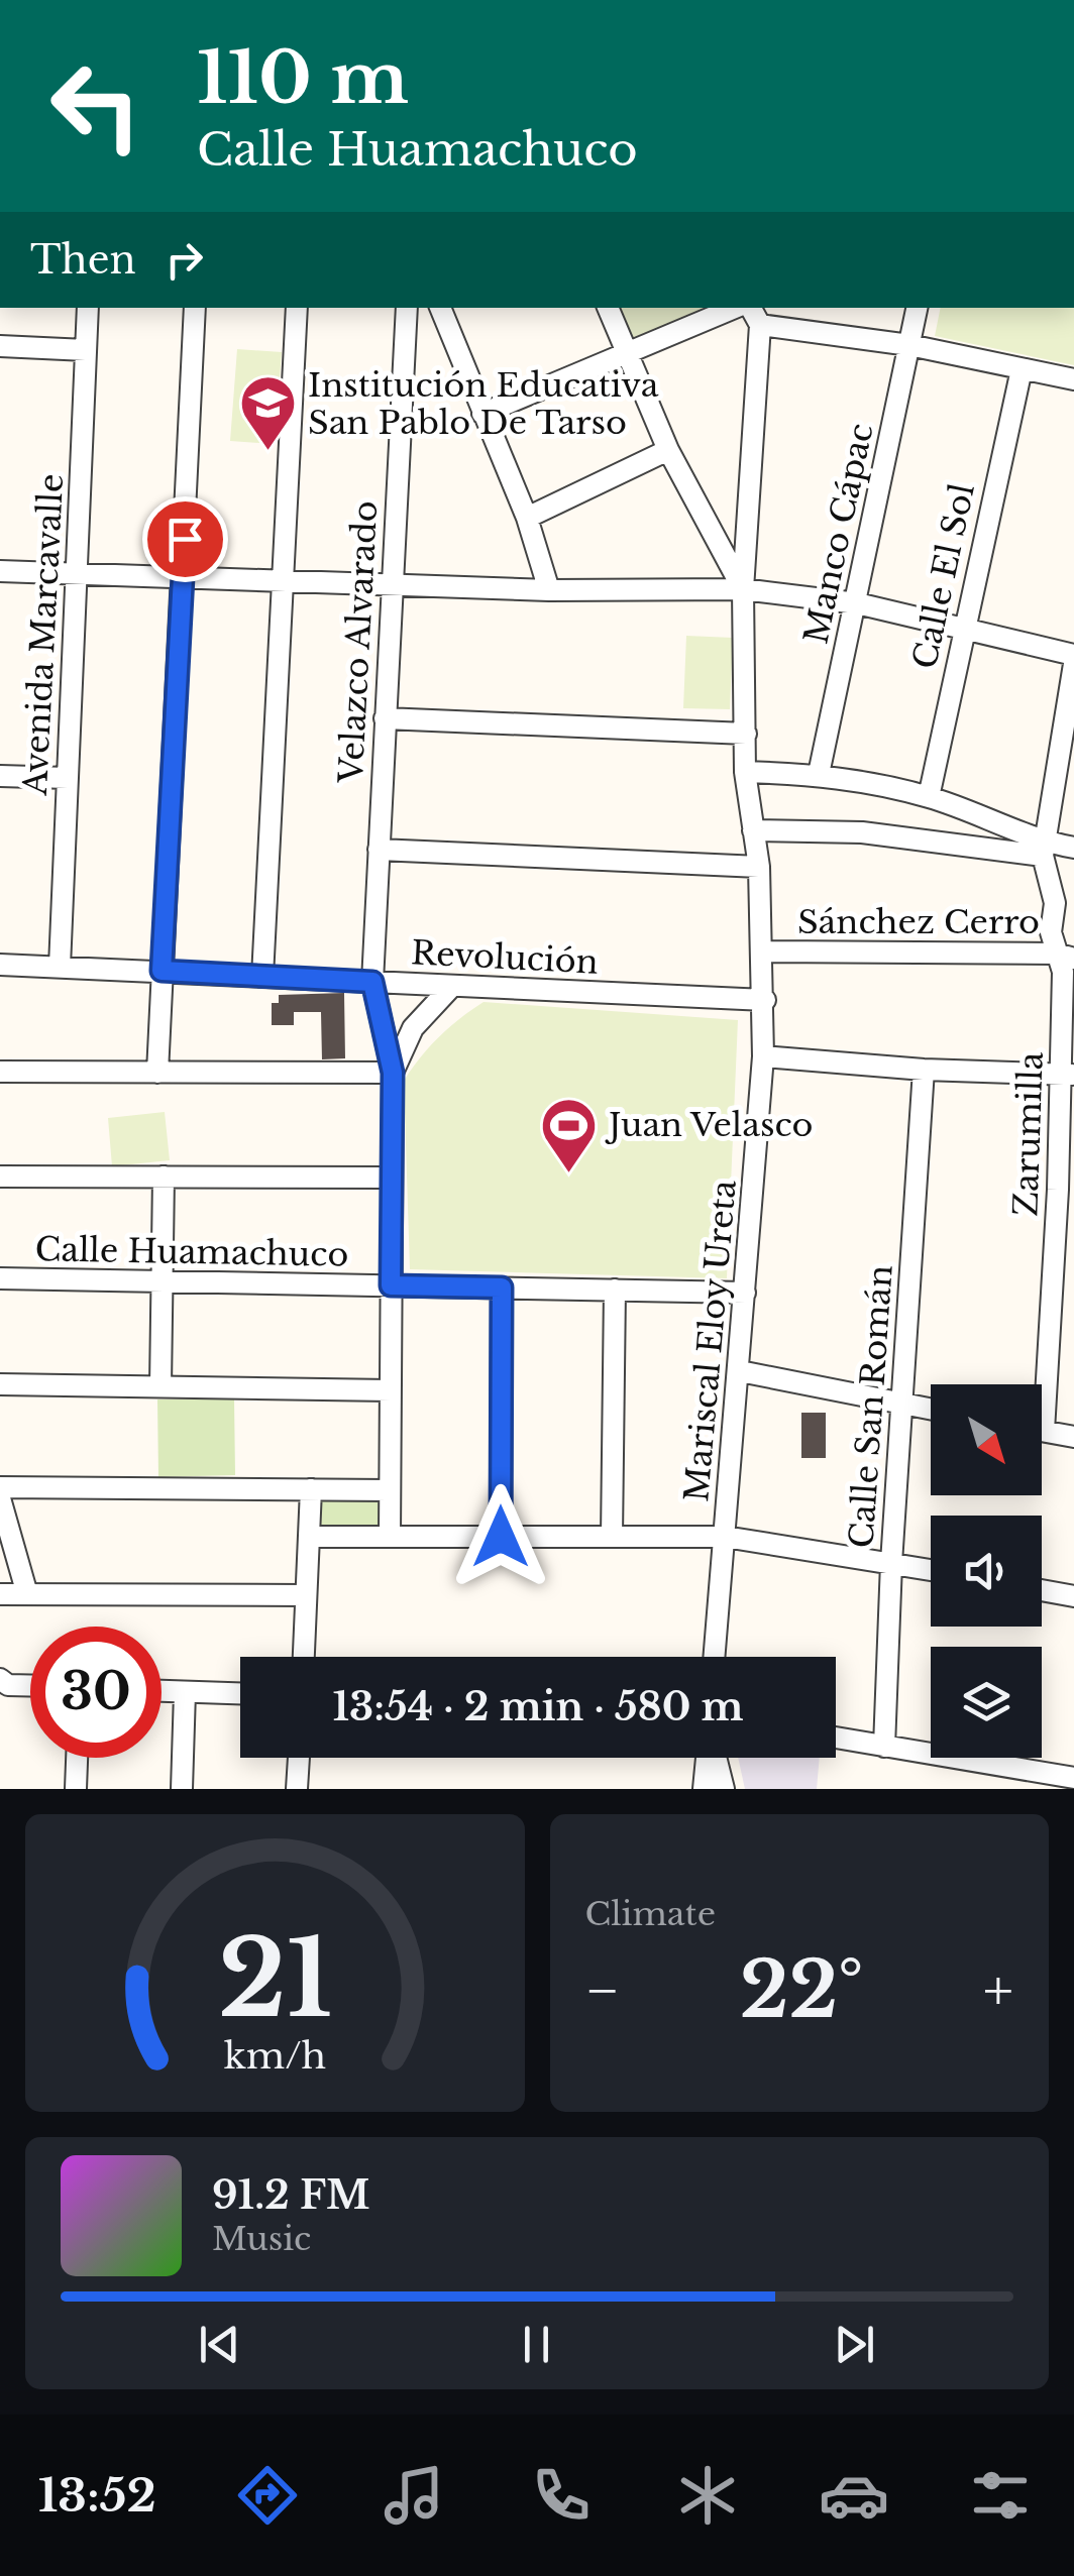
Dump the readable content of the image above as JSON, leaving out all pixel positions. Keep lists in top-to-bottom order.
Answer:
{
  "streets": {
    "street": [
      "Manco Cápac",
      "Calle El Sol",
      "Avenida Marcavalle",
      "Velazco Alvarado",
      "Sánchez Cerro",
      "Revolución",
      "Zarumilla",
      "Calle Huamachuco",
      "Mariscal Eloy Ureta",
      "Calle San Román"
    ]
  },
  "crossings": [
    ["Avenida Marcavalle", "Revolución"],
    ["Velazco Alvarado", "Revolución"],
    ["Sánchez Cerro", "Zarumilla"],
    ["Sánchez Cerro", "Mariscal Eloy Ureta"],
    ["Revolución", "Mariscal Eloy Ureta"],
    ["Calle Huamachuco", "Mariscal Eloy Ureta"]
  ],
  "places": {
    "school or university": ["Institución Educativa San Pablo De Tarso"],
    "sports": ["Juan Velasco"]
  },
  "north": "bottom right",
  "page": {
    "turn": ["110 m", "Calle Huamachuco"],
    "then": "Then",
    "limit": "30",
    "trip": "13:54 · 2 min · 580 m",
    "tile": "Climate",
    "heat": ["−", "22°", "+"],
    "song": ["91.2 FM", "Music"],
    "tabs": "13:52",
    "gauge": ["21", "km/h"]
  }
}
